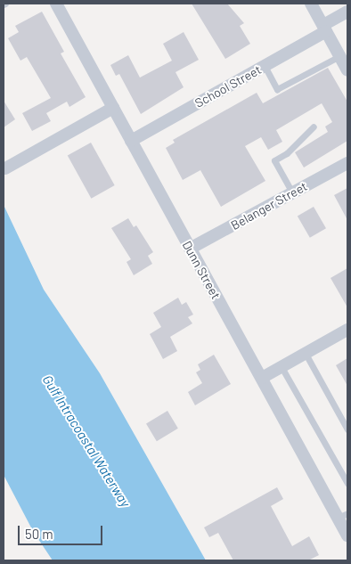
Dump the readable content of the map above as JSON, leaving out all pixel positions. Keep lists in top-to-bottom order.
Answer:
{
  "streets": {
    "street": ["School Street", "Belanger Street", "Dunn Street"]
  },
  "crossings": [
    ["School Street", "Dunn Street"],
    ["Belanger Street", "Dunn Street"]
  ],
  "water": ["Gulf Intracoastal Waterway"],
  "scale_bar": "50 m"
}
